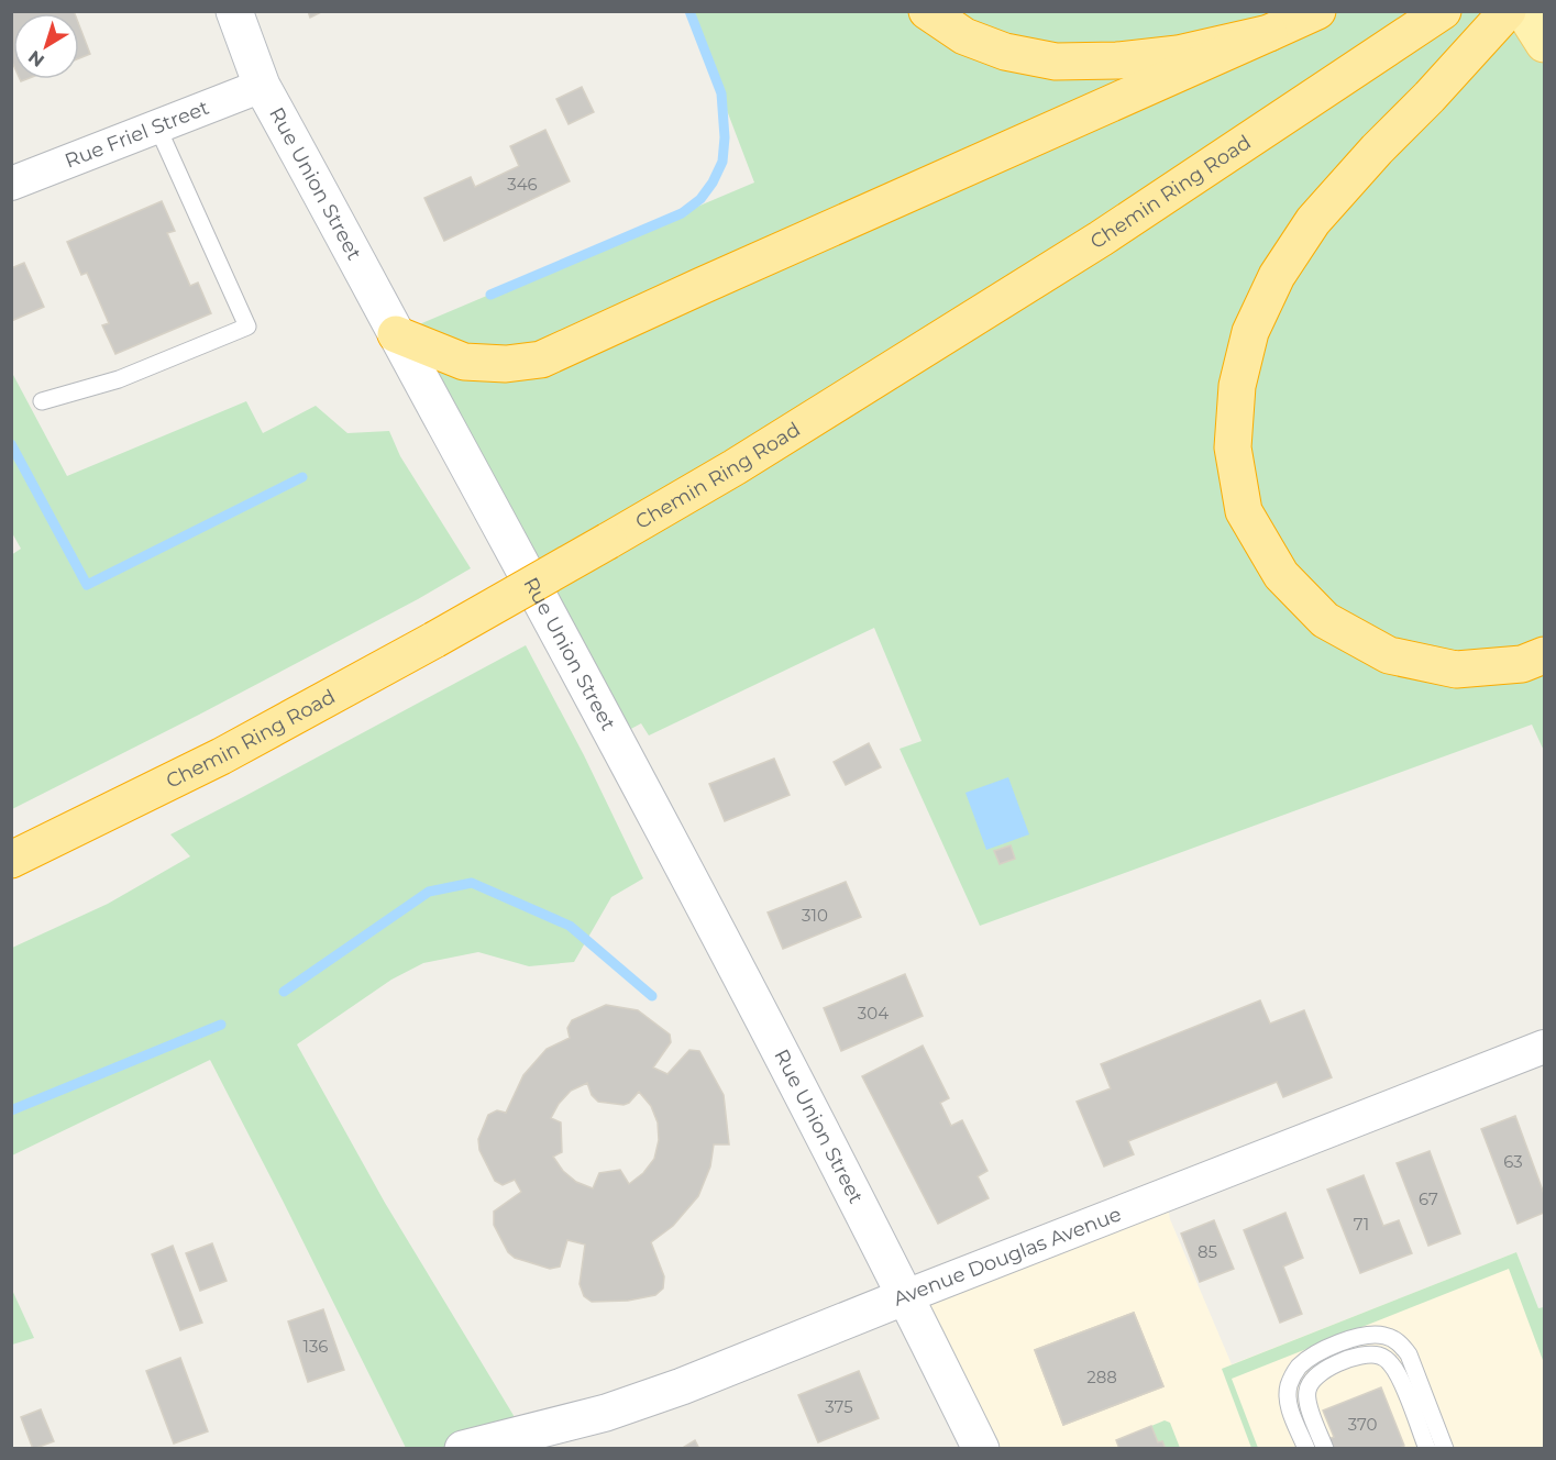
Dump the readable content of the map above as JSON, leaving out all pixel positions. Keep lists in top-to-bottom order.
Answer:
{
  "streets": {
    "highway": ["Chemin Ring Road"],
    "main road": ["Rue Union Street", "Avenue Douglas Avenue"],
    "street": ["Rue Friel Street"]
  },
  "crossings": [
    ["Rue Friel Street", "Rue Union Street"],
    ["Rue Union Street", "Avenue Douglas Avenue"]
  ],
  "house_numbers": [
    "346",
    "310",
    "304",
    "63",
    "67",
    "71",
    "85",
    "136",
    "288",
    "375",
    "370"
  ],
  "north": "bottom left"
}
